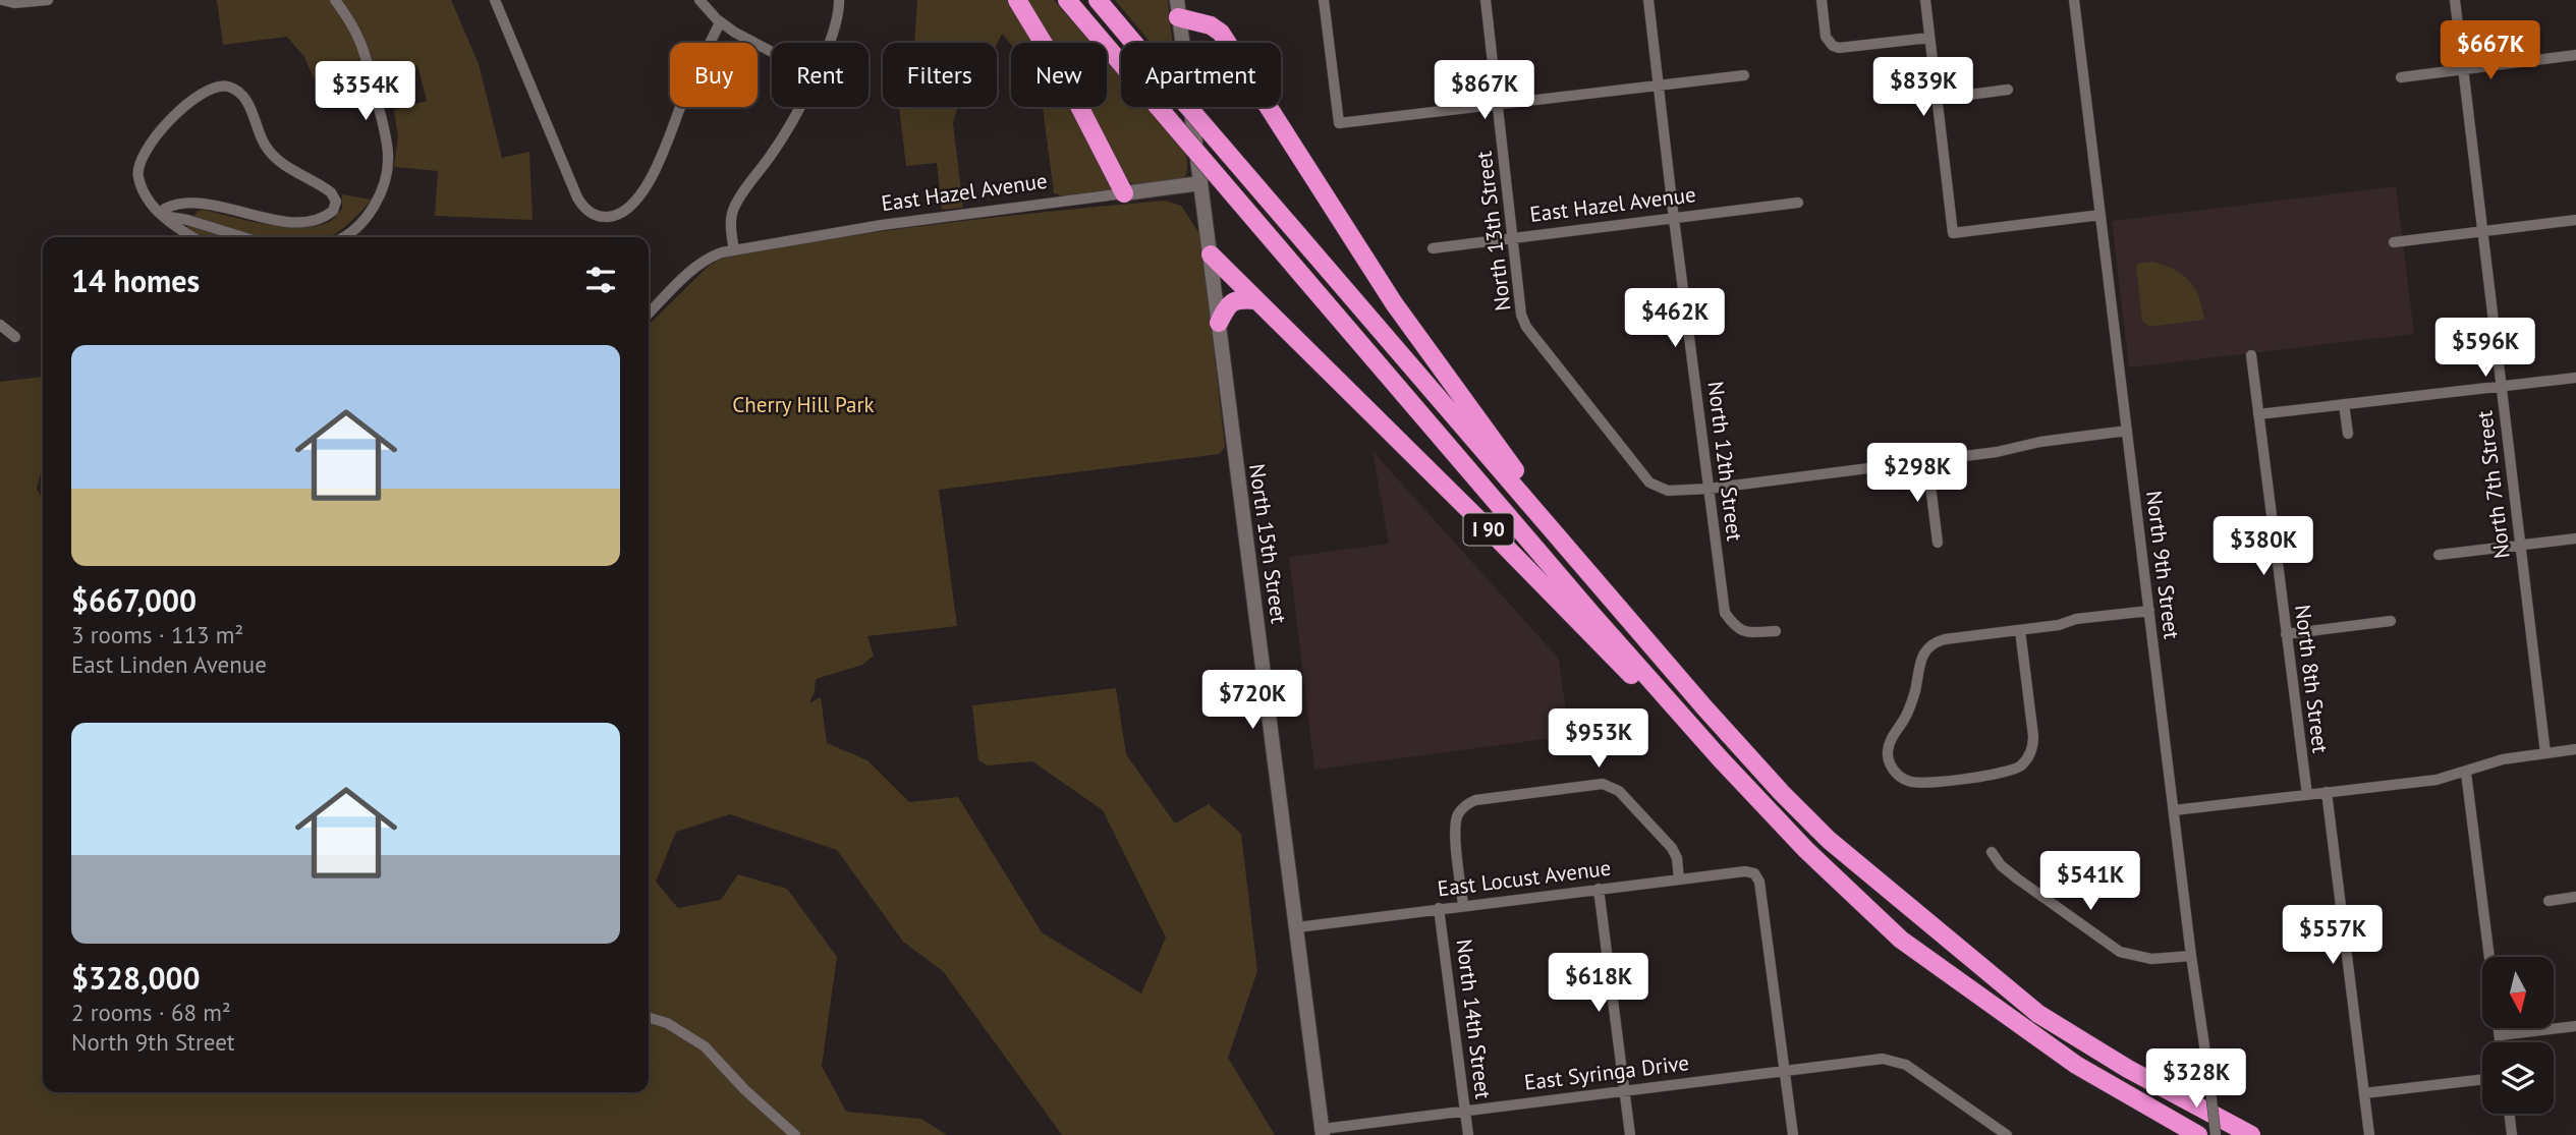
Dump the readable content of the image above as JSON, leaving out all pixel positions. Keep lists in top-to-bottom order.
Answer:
{
  "streets": {
    "highway": ["I 90"],
    "main road": ["East Hazel Avenue", "North 15th Street"],
    "street": [
      "North 13th Street",
      "North 12th Street",
      "North 7th Street",
      "North 9th Street",
      "North 8th Street",
      "East Locust Avenue",
      "North 14th Street",
      "East Syringa Drive"
    ]
  },
  "crossings": [
    ["East Hazel Avenue", "North 13th Street"],
    ["East Hazel Avenue", "North 12th Street"],
    ["East Hazel Avenue", "I 90"],
    ["East Hazel Avenue", "North 15th Street"],
    ["North 13th Street", "North 12th Street"],
    ["North 13th Street", "North 9th Street"],
    ["I 90", "North 15th Street"],
    ["North 15th Street", "East Locust Avenue"],
    ["North 15th Street", "East Syringa Drive"],
    ["East Locust Avenue", "North 14th Street"],
    ["East Locust Avenue", "East Syringa Drive"],
    ["North 14th Street", "East Syringa Drive"]
  ],
  "parks": ["Cherry Hill Park"],
  "north": "bottom",
  "page": {
    "price": [
      "$667K",
      "$839K",
      "$867K",
      "$354K",
      "$462K",
      "$596K",
      "$298K",
      "$380K",
      "$720K",
      "$953K",
      "$541K",
      "$557K",
      "$618K",
      "$328K"
    ],
    "chip": [
      "Buy",
      "Rent",
      "Filters",
      "New",
      "Apartment"
    ],
    "heading": "14 homes",
    "list": [
      {
        "name": "$667,000",
        "note": "3 rooms · 113 m² · East Linden Avenue"
      },
      {
        "name": "$328,000",
        "note": "2 rooms · 68 m² · North 9th Street"
      }
    ]
  }
}
